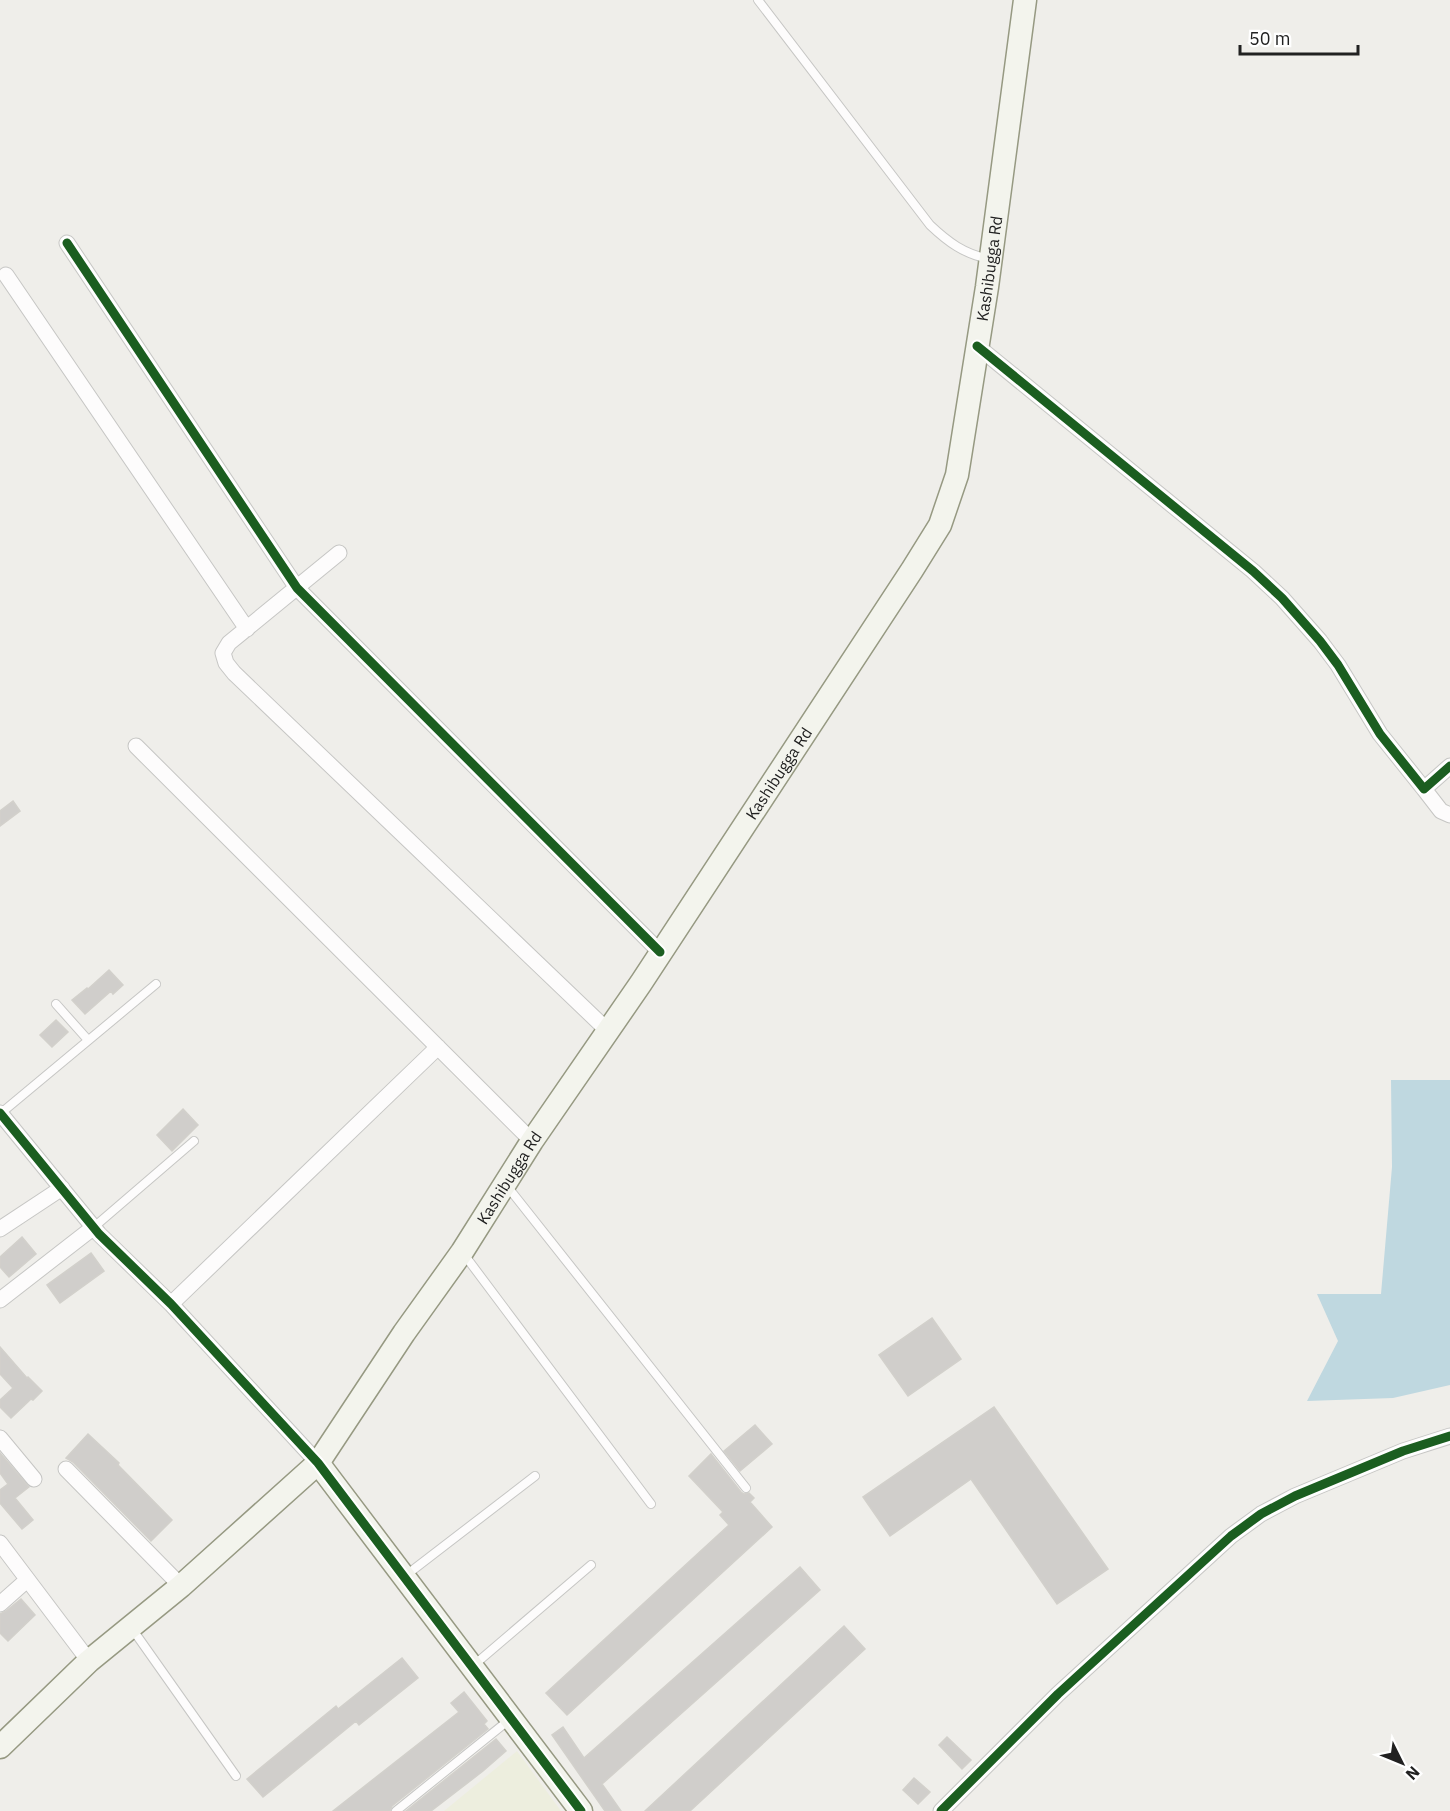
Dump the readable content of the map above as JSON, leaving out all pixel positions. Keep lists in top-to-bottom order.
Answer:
{
  "streets": {
    "main road": ["Kashibugga Rd"]
  },
  "scale_bar": "50 m",
  "north": "bottom right"
}
